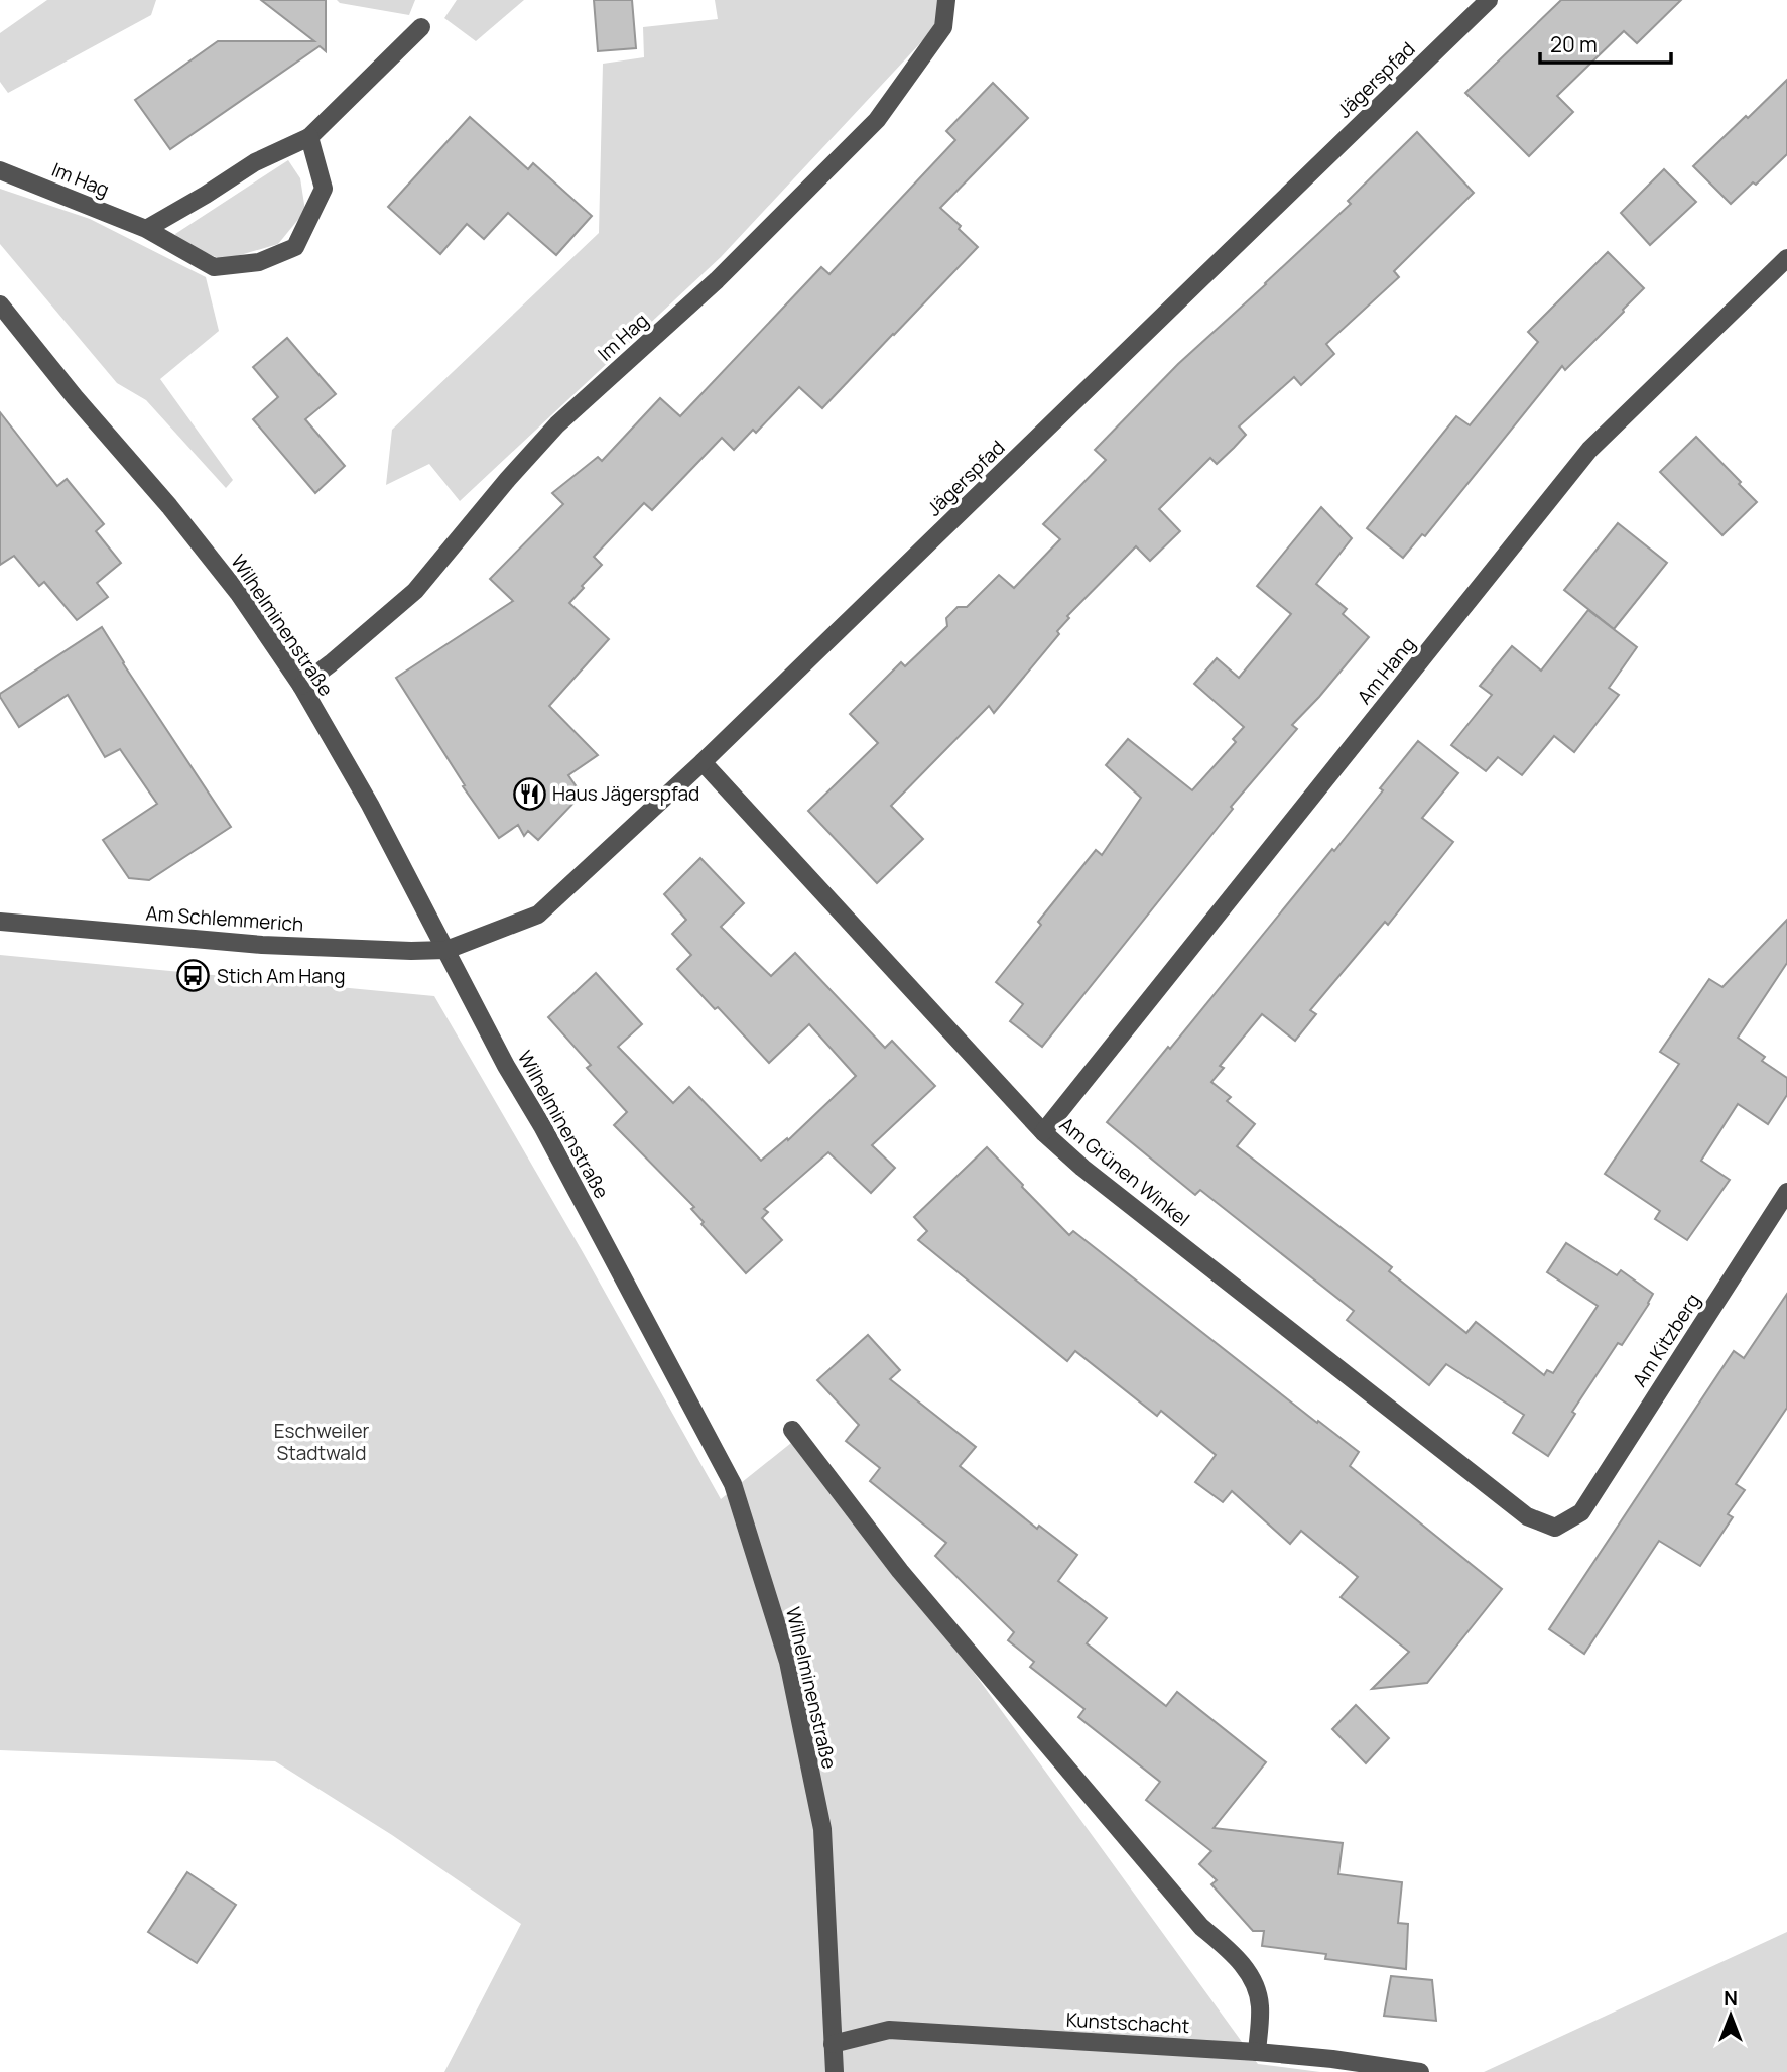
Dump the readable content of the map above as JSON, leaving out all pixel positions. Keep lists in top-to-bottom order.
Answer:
{
  "streets": {
    "street": [
      "Jägerspfad",
      "Im Hag",
      "Wilhelminenstraße",
      "Am Hang",
      "Am Schlemmerich",
      "Am Grünen Winkel",
      "Am Kitzberg",
      "Kunstschacht"
    ]
  },
  "crossings": [
    ["Jägerspfad", "Wilhelminenstraße"],
    ["Jägerspfad", "Am Schlemmerich"],
    ["Jägerspfad", "Am Grünen Winkel"],
    ["Im Hag", "Wilhelminenstraße"],
    ["Wilhelminenstraße", "Am Schlemmerich"],
    ["Wilhelminenstraße", "Kunstschacht"],
    ["Am Hang", "Am Grünen Winkel"],
    ["Am Grünen Winkel", "Am Kitzberg"]
  ],
  "parks": ["Eschweiler Stadtwald"],
  "places": {
    "restaurant": ["Haus Jägerspfad"],
    "bus stop": ["Stich Am Hang"]
  },
  "scale_bar": "20 m",
  "north": "top"
}
